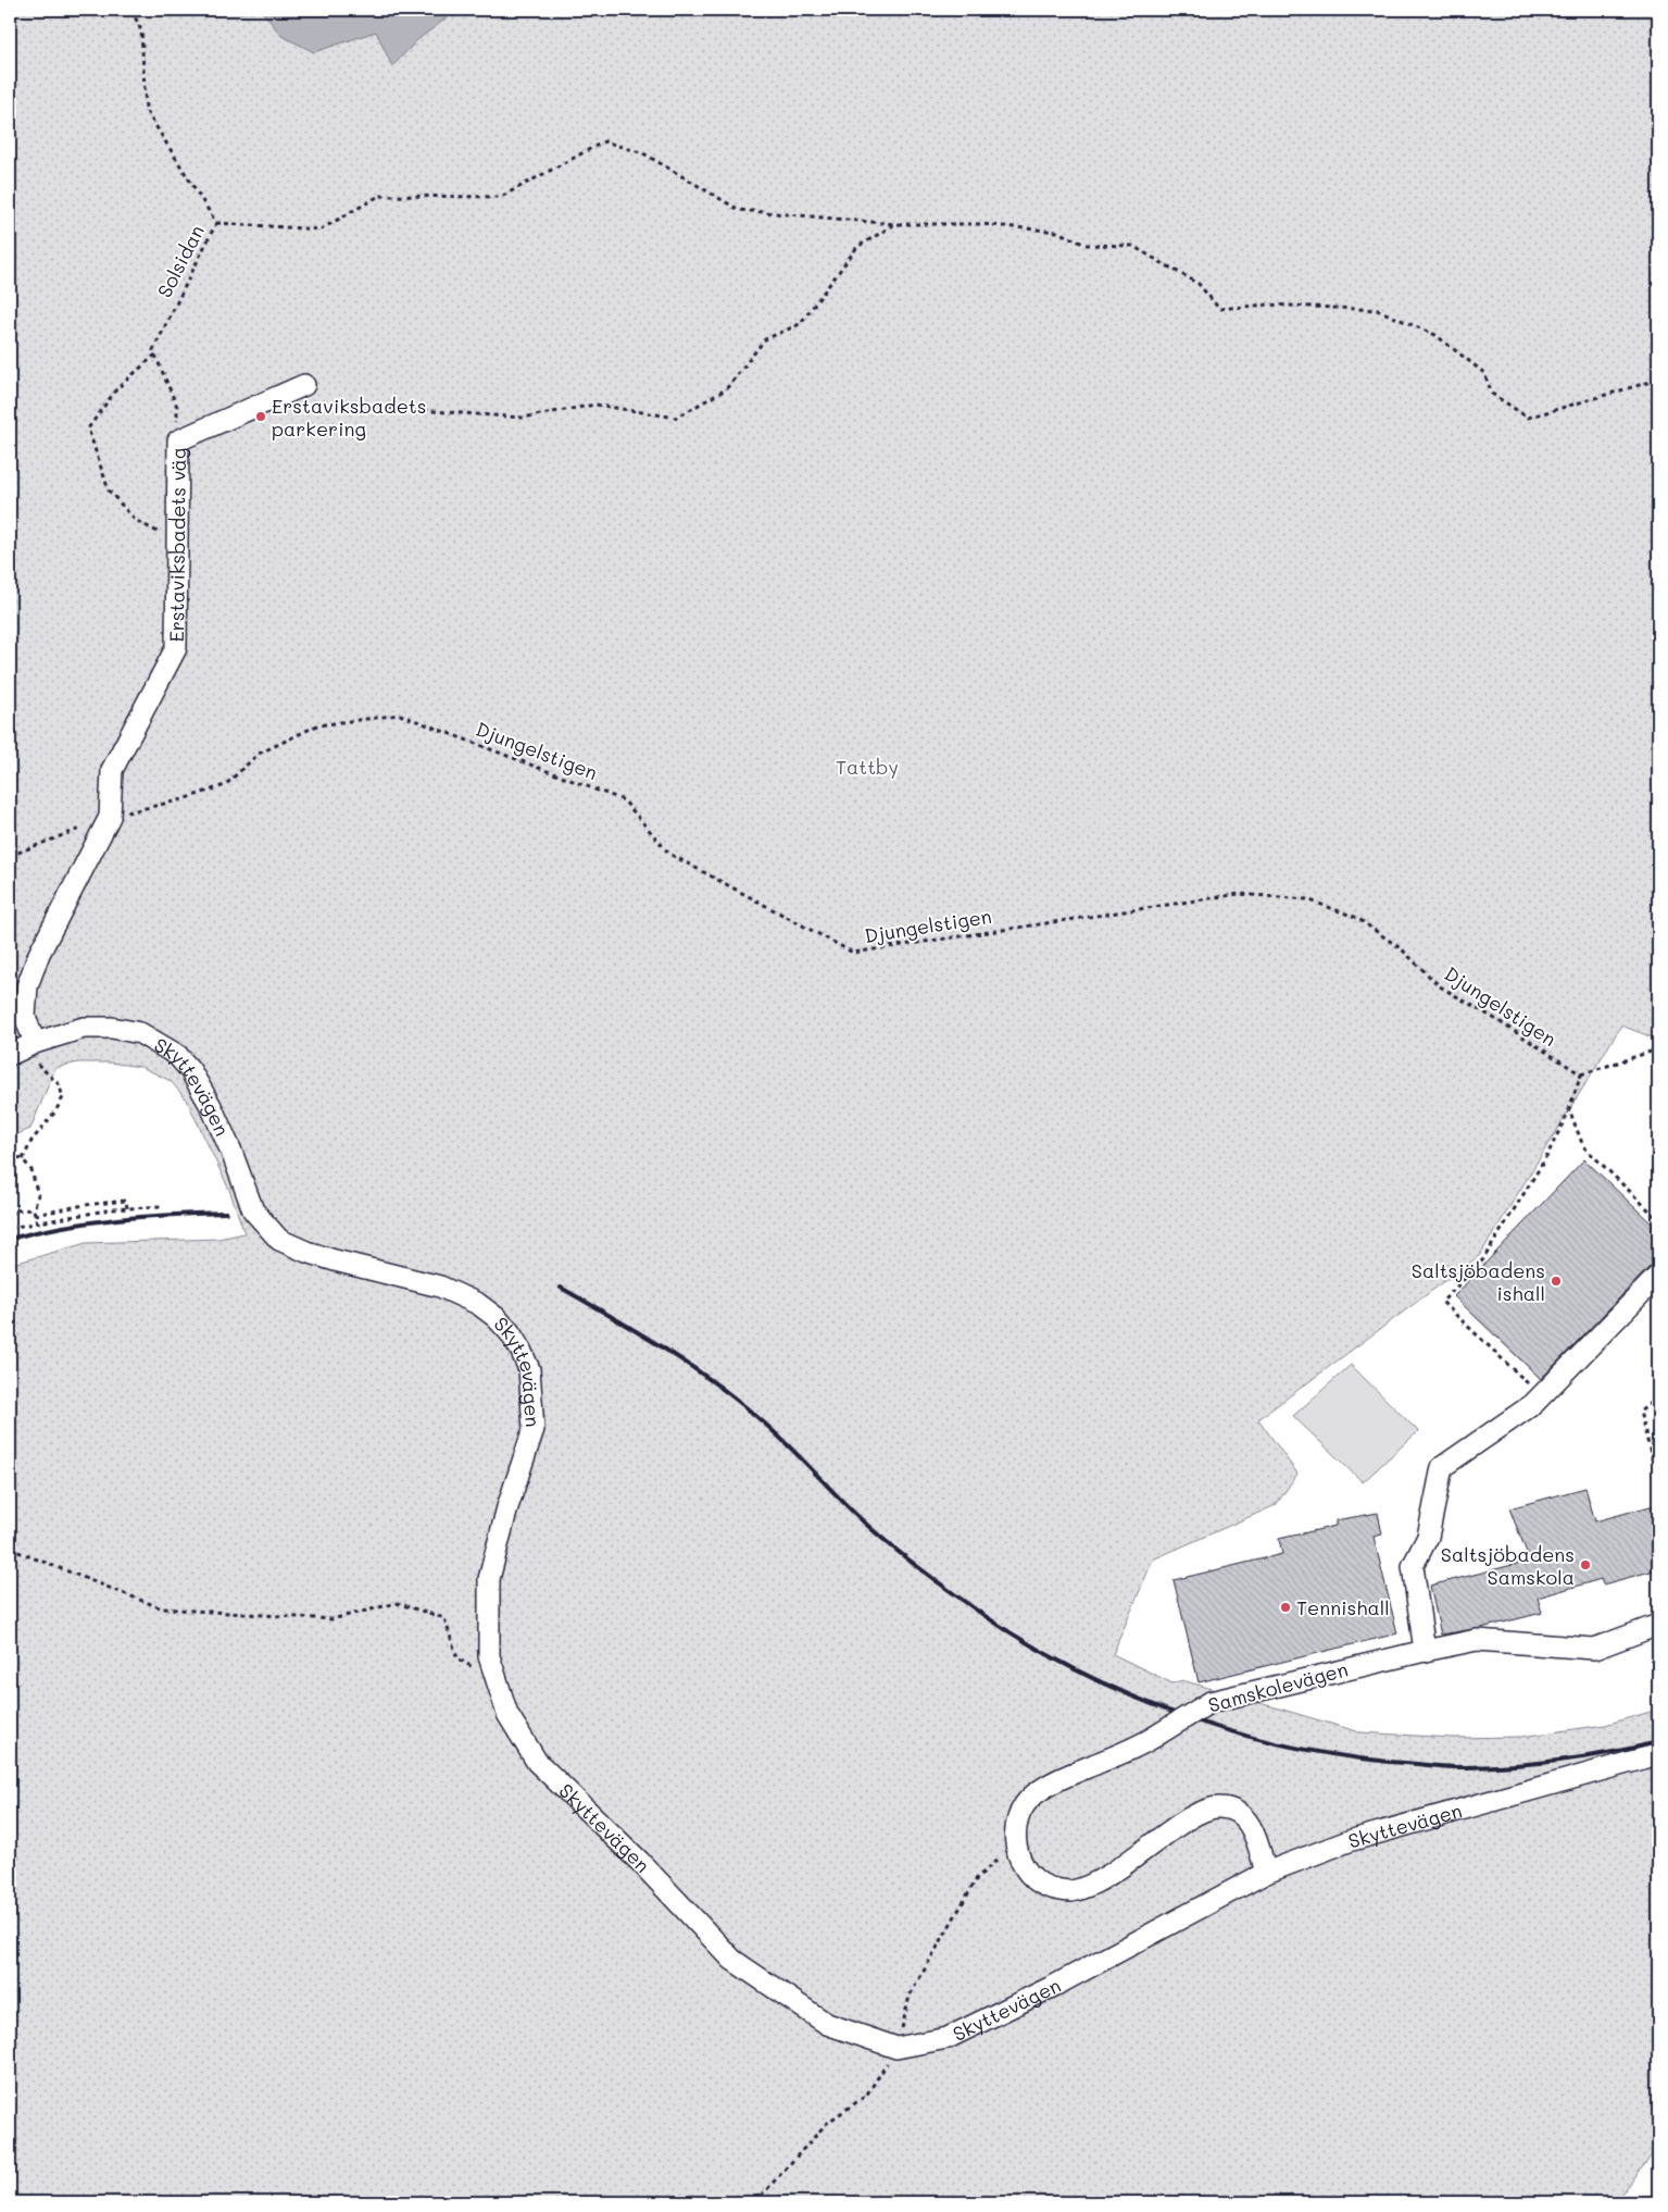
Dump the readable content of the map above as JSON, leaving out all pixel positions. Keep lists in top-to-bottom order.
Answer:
{
  "streets": {
    "street": ["Erstaviksbadets väg", "Skyttevägen", "Samskolevägen"],
    "path": ["Solsidan", "Djungelstigen"]
  },
  "crossings": [
    ["Erstaviksbadets väg", "Djungelstigen"],
    ["Erstaviksbadets väg", "Skyttevägen"],
    ["Skyttevägen", "Samskolevägen"]
  ],
  "parks": ["Tattby"],
  "places": [
    "Erstaviksbadets parkering",
    "Saltsjöbadens ishall",
    "Saltsjöbadens Samskola",
    "Tennishall"
  ]
}
